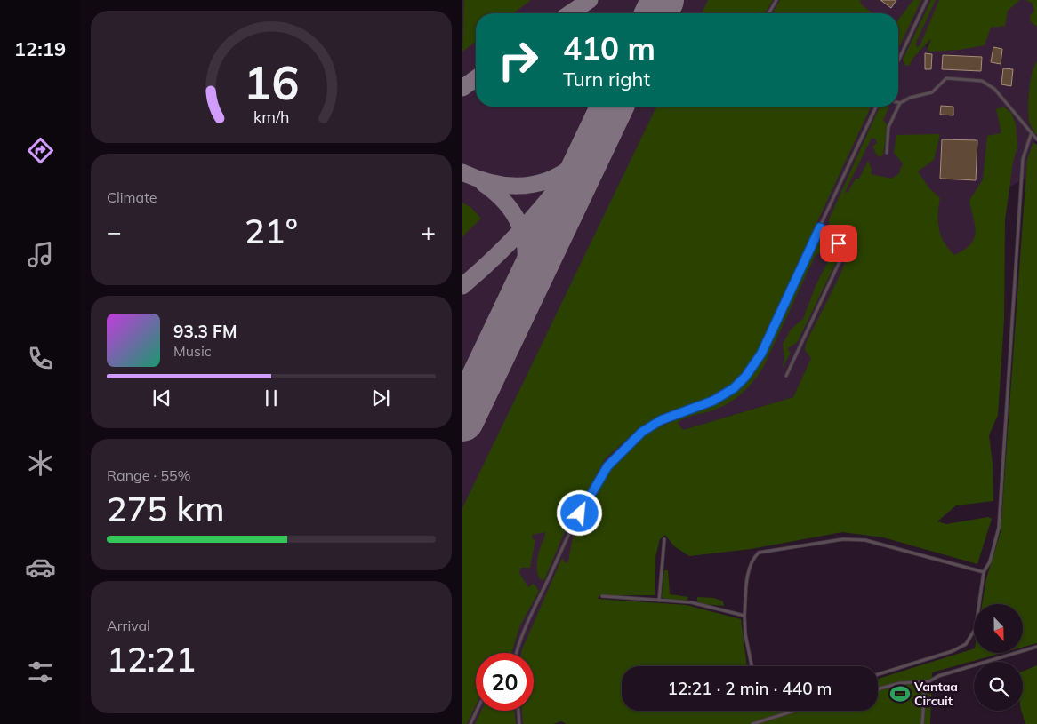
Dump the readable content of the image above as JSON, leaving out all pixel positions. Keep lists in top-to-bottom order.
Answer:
{
  "places": {
    "sports": ["Vantaa Circuit"]
  },
  "north": "bottom",
  "page": {
    "tabs": "12:19",
    "turn": ["410 m", "Turn right"],
    "tile": [
      "Climate",
      ["Range · 55%", "275 km"],
      ["Arrival", "12:21"]
    ],
    "heat": ["−", "21°", "+"],
    "song": ["93.3 FM", "Music"],
    "limit": "20",
    "trip": "12:21 · 2 min · 440 m",
    "gauge": ["16", "km/h"]
  }
}
